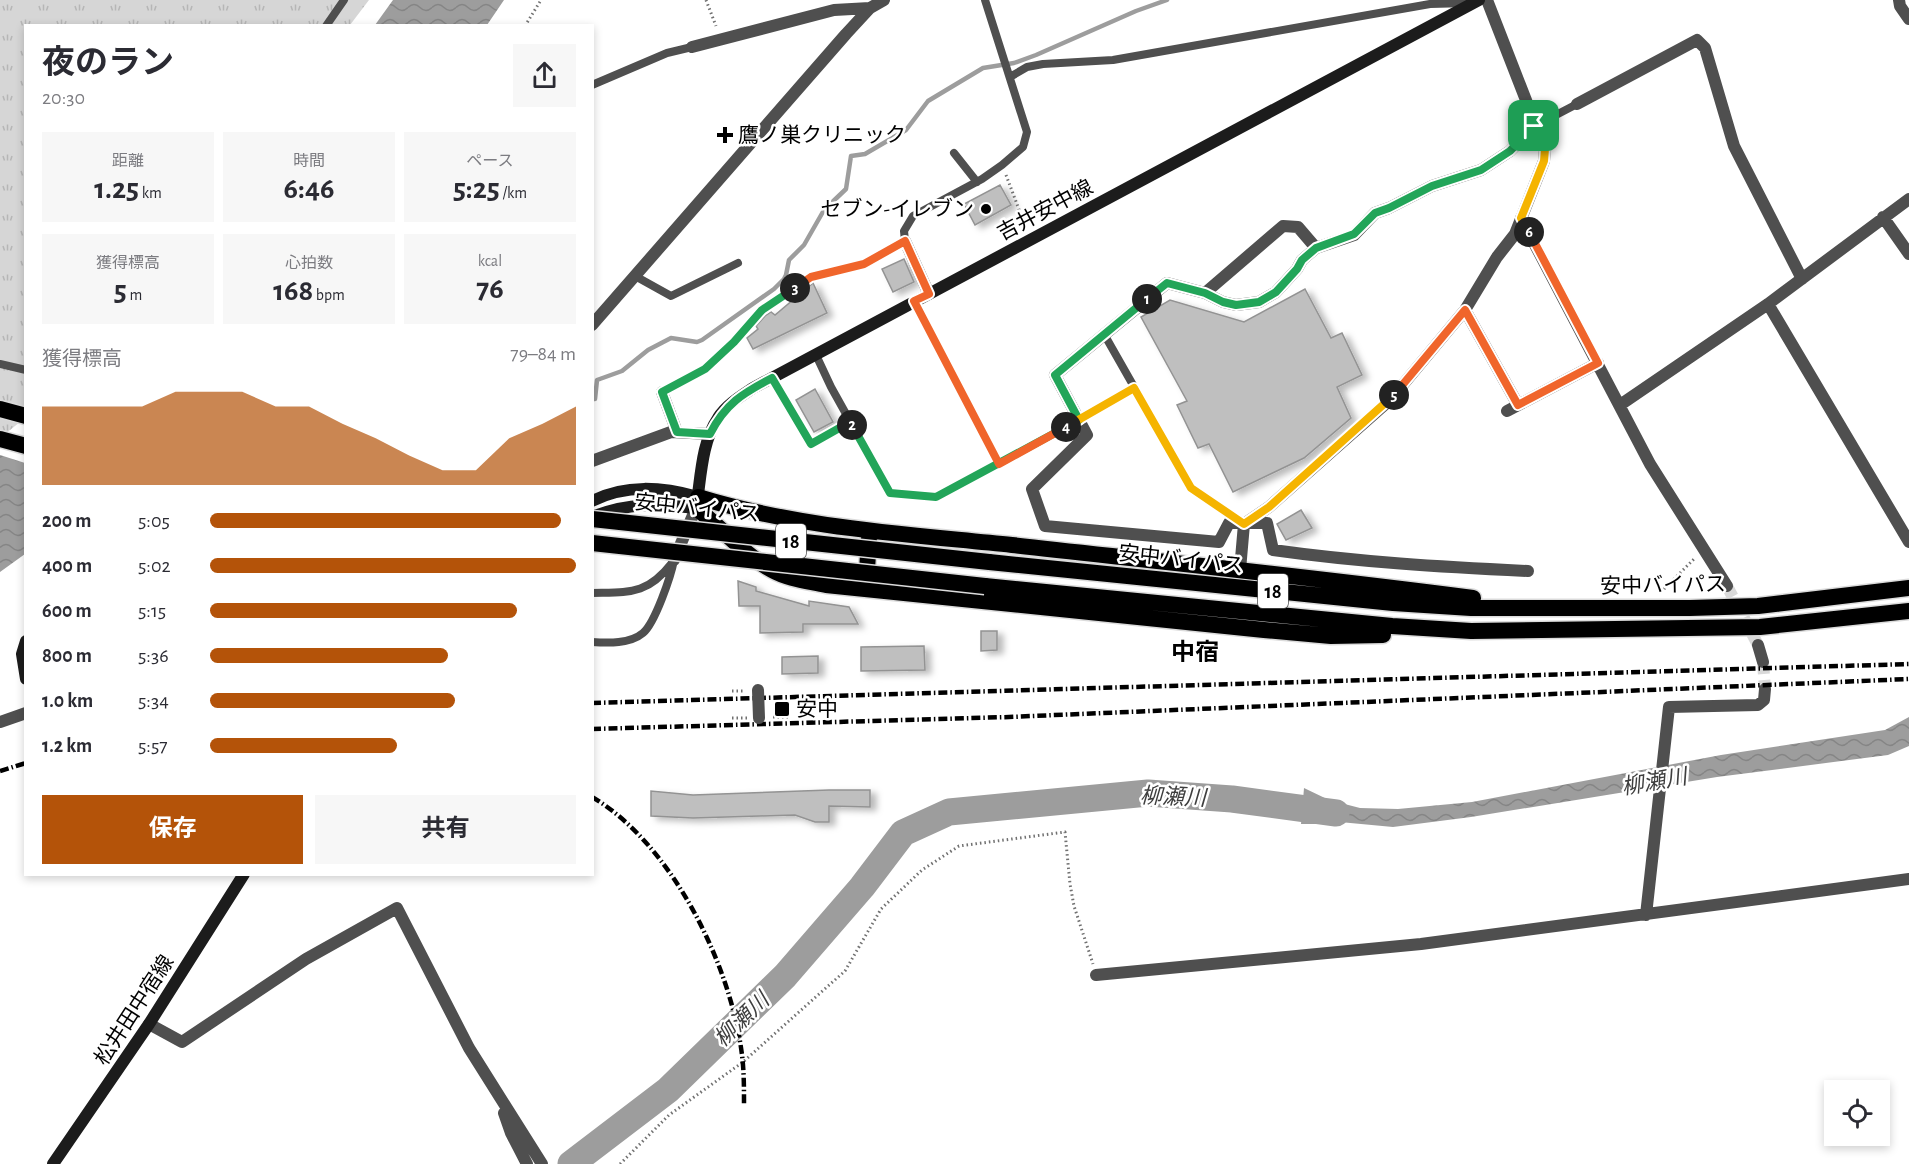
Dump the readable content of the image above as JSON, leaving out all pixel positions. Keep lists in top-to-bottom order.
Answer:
{
  "streets": {
    "highway": ["安中バイパス", "18"],
    "main road": ["吉井安中線", "松井田中宿線"]
  },
  "districts": ["中宿"],
  "water": ["柳瀬川"],
  "places": {
    "health": ["鷹ノ巣クリニック"],
    "other": ["セブン-イレブン"],
    "transit": ["安中"]
  },
  "page": {
    "heading": ["夜のラン", "20:30"],
    "stats": [
      ["距離", "1.25 km"],
      ["時間", "6:46"],
      ["ペース", "5:25 /km"],
      ["獲得標高", "5 m"],
      ["心拍数", "168 bpm"],
      ["kcal", "76"]
    ],
    "pins": [
      "6",
      "3",
      "1",
      "5",
      "2",
      "4"
    ],
    "chart": ["獲得標高", "79–84 m"],
    "list": [
      {
        "name": "200 m",
        "note": "5:05"
      },
      {
        "name": "400 m",
        "note": "5:02"
      },
      {
        "name": "600 m",
        "note": "5:15"
      },
      {
        "name": "800 m",
        "note": "5:36"
      },
      {
        "name": "1.0 km",
        "note": "5:34"
      },
      {
        "name": "1.2 km",
        "note": "5:57"
      }
    ],
    "buttons": ["保存", "共有"]
  }
}
